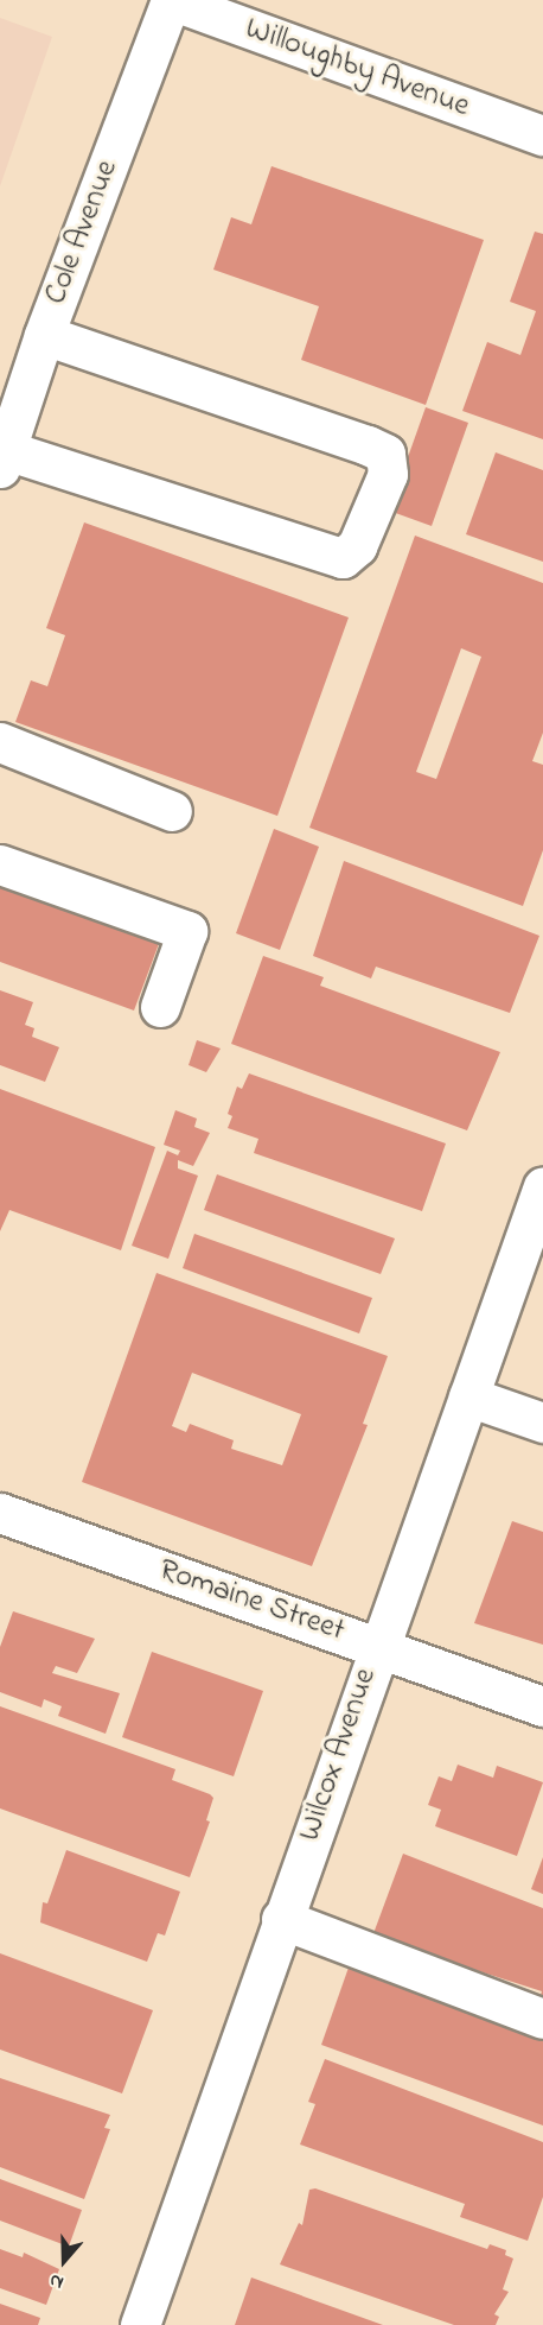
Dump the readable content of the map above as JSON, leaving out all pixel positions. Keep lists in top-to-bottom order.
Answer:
{
  "streets": {
    "street": [
      "Willoughby Avenue",
      "Cole Avenue",
      "Romaine Street",
      "Wilcox Avenue"
    ]
  },
  "crossings": [
    ["Willoughby Avenue", "Cole Avenue"],
    ["Romaine Street", "Wilcox Avenue"]
  ],
  "north": "bottom"
}
